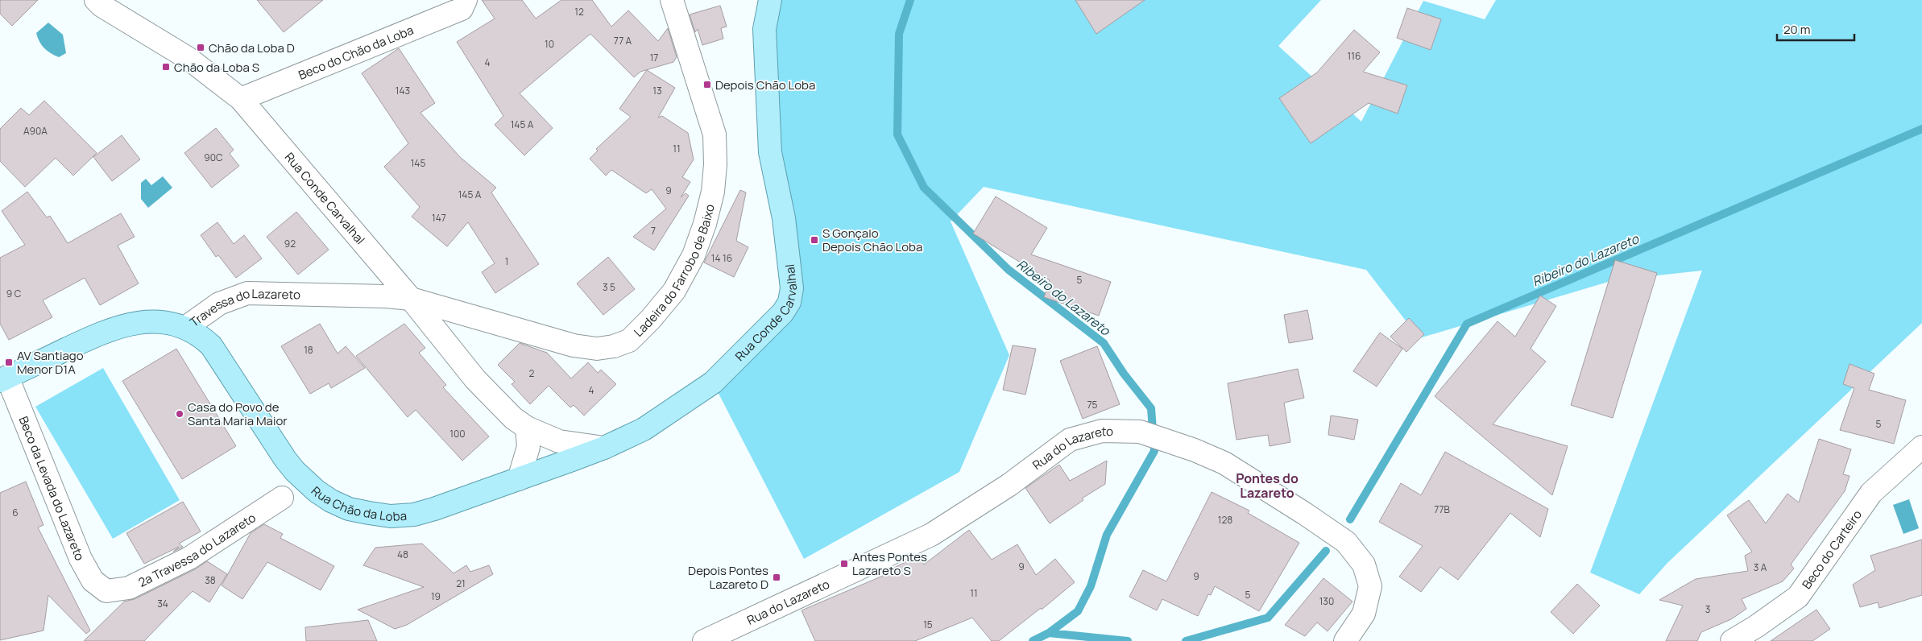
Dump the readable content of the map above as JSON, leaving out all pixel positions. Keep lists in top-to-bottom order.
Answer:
{
  "streets": {
    "main road": ["Rua Conde Carvalhal", "Travessa do Lazareto", "Rua Chão da Loba"],
    "street": [
      "Beco do Chão da Loba",
      "Ladeira do Farrobo de Baixo",
      "Rua do Lazareto",
      "Beco da Levada do Lazareto",
      "2a Travessa do Lazareto",
      "Beco do Carteiro"
    ]
  },
  "crossings": [
    ["Beco do Chão da Loba", "Rua Conde Carvalhal"],
    ["Rua Conde Carvalhal", "Ladeira do Farrobo de Baixo"],
    ["Rua Conde Carvalhal", "Travessa do Lazareto"],
    ["Rua Conde Carvalhal", "Rua Chão da Loba"],
    ["Ladeira do Farrobo de Baixo", "Travessa do Lazareto"],
    ["Travessa do Lazareto", "Beco da Levada do Lazareto"],
    ["Travessa do Lazareto", "Rua Chão da Loba"],
    ["Beco da Levada do Lazareto", "2a Travessa do Lazareto"]
  ],
  "districts": ["Pontes do Lazareto"],
  "water": ["Ribeiro do Lazareto"],
  "places": {
    "transit": [
      "Chão da Loba D",
      "Chão da Loba S",
      "Depois Chão Loba",
      "S Gonçalo Depois Chão Loba",
      "AV Santiago Menor D1A",
      "Antes Pontes Lazareto S",
      "Depois Pontes Lazareto D"
    ],
    "other": ["Casa do Povo de Santa Maria Maior"]
  },
  "house_numbers": [
    "12",
    "77 A",
    "10",
    "116",
    "17",
    "4",
    "143",
    "13",
    "145 A",
    "A90A",
    "11",
    "90C",
    "145",
    "9",
    "145 A",
    "147",
    "7",
    "92",
    "14 16",
    "1",
    "5",
    "3 5",
    "9 C",
    "18",
    "2",
    "4",
    "75",
    "5",
    "100",
    "77B",
    "6",
    "128",
    "48",
    "9",
    "3 A",
    "9",
    "38",
    "21",
    "11",
    "5",
    "19",
    "130",
    "34",
    "3",
    "15"
  ],
  "scale_bar": "20 m"
}
